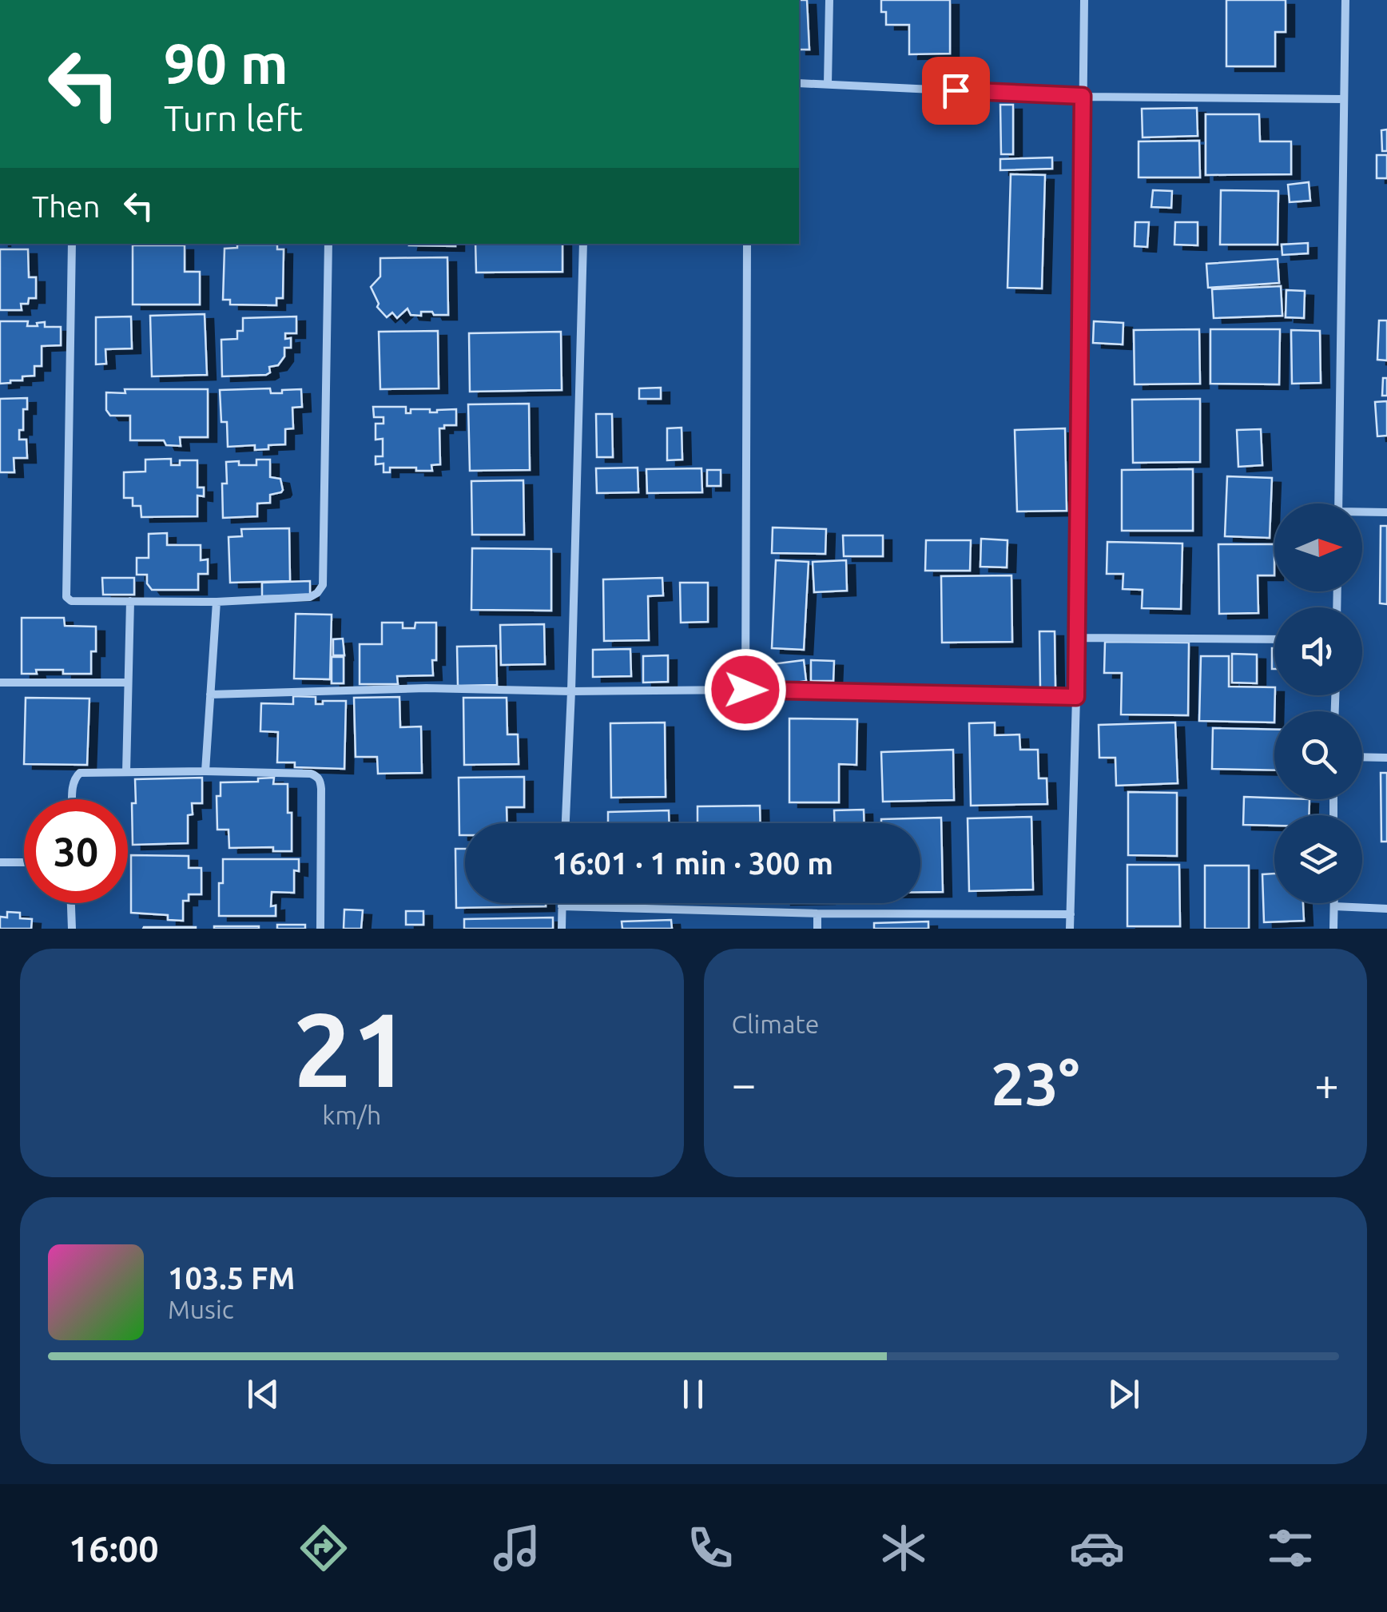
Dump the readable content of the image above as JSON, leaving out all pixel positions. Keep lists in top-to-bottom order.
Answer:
{
  "north": "right",
  "page": {
    "turn": ["90 m", "Turn left"],
    "then": "Then",
    "limit": "30",
    "trip": "16:01 · 1 min · 300 m",
    "tile": [
      ["21", "km/h"],
      "Climate"
    ],
    "heat": ["−", "23°", "+"],
    "song": ["103.5 FM", "Music"],
    "tabs": "16:00"
  }
}
